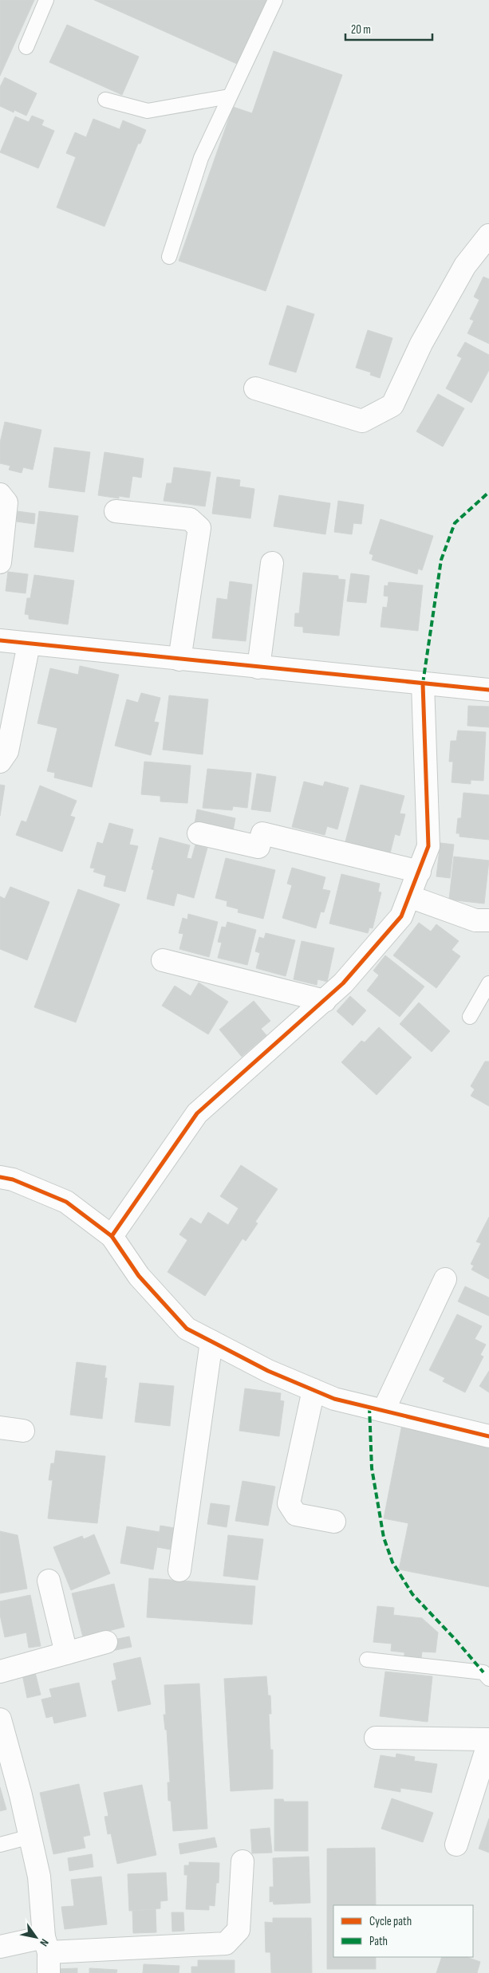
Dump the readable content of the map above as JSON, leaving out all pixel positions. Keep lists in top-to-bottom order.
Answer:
{
  "legend": ["Cycle path", "Path"],
  "scale_bar": "20 m",
  "north": "bottom right"
}
